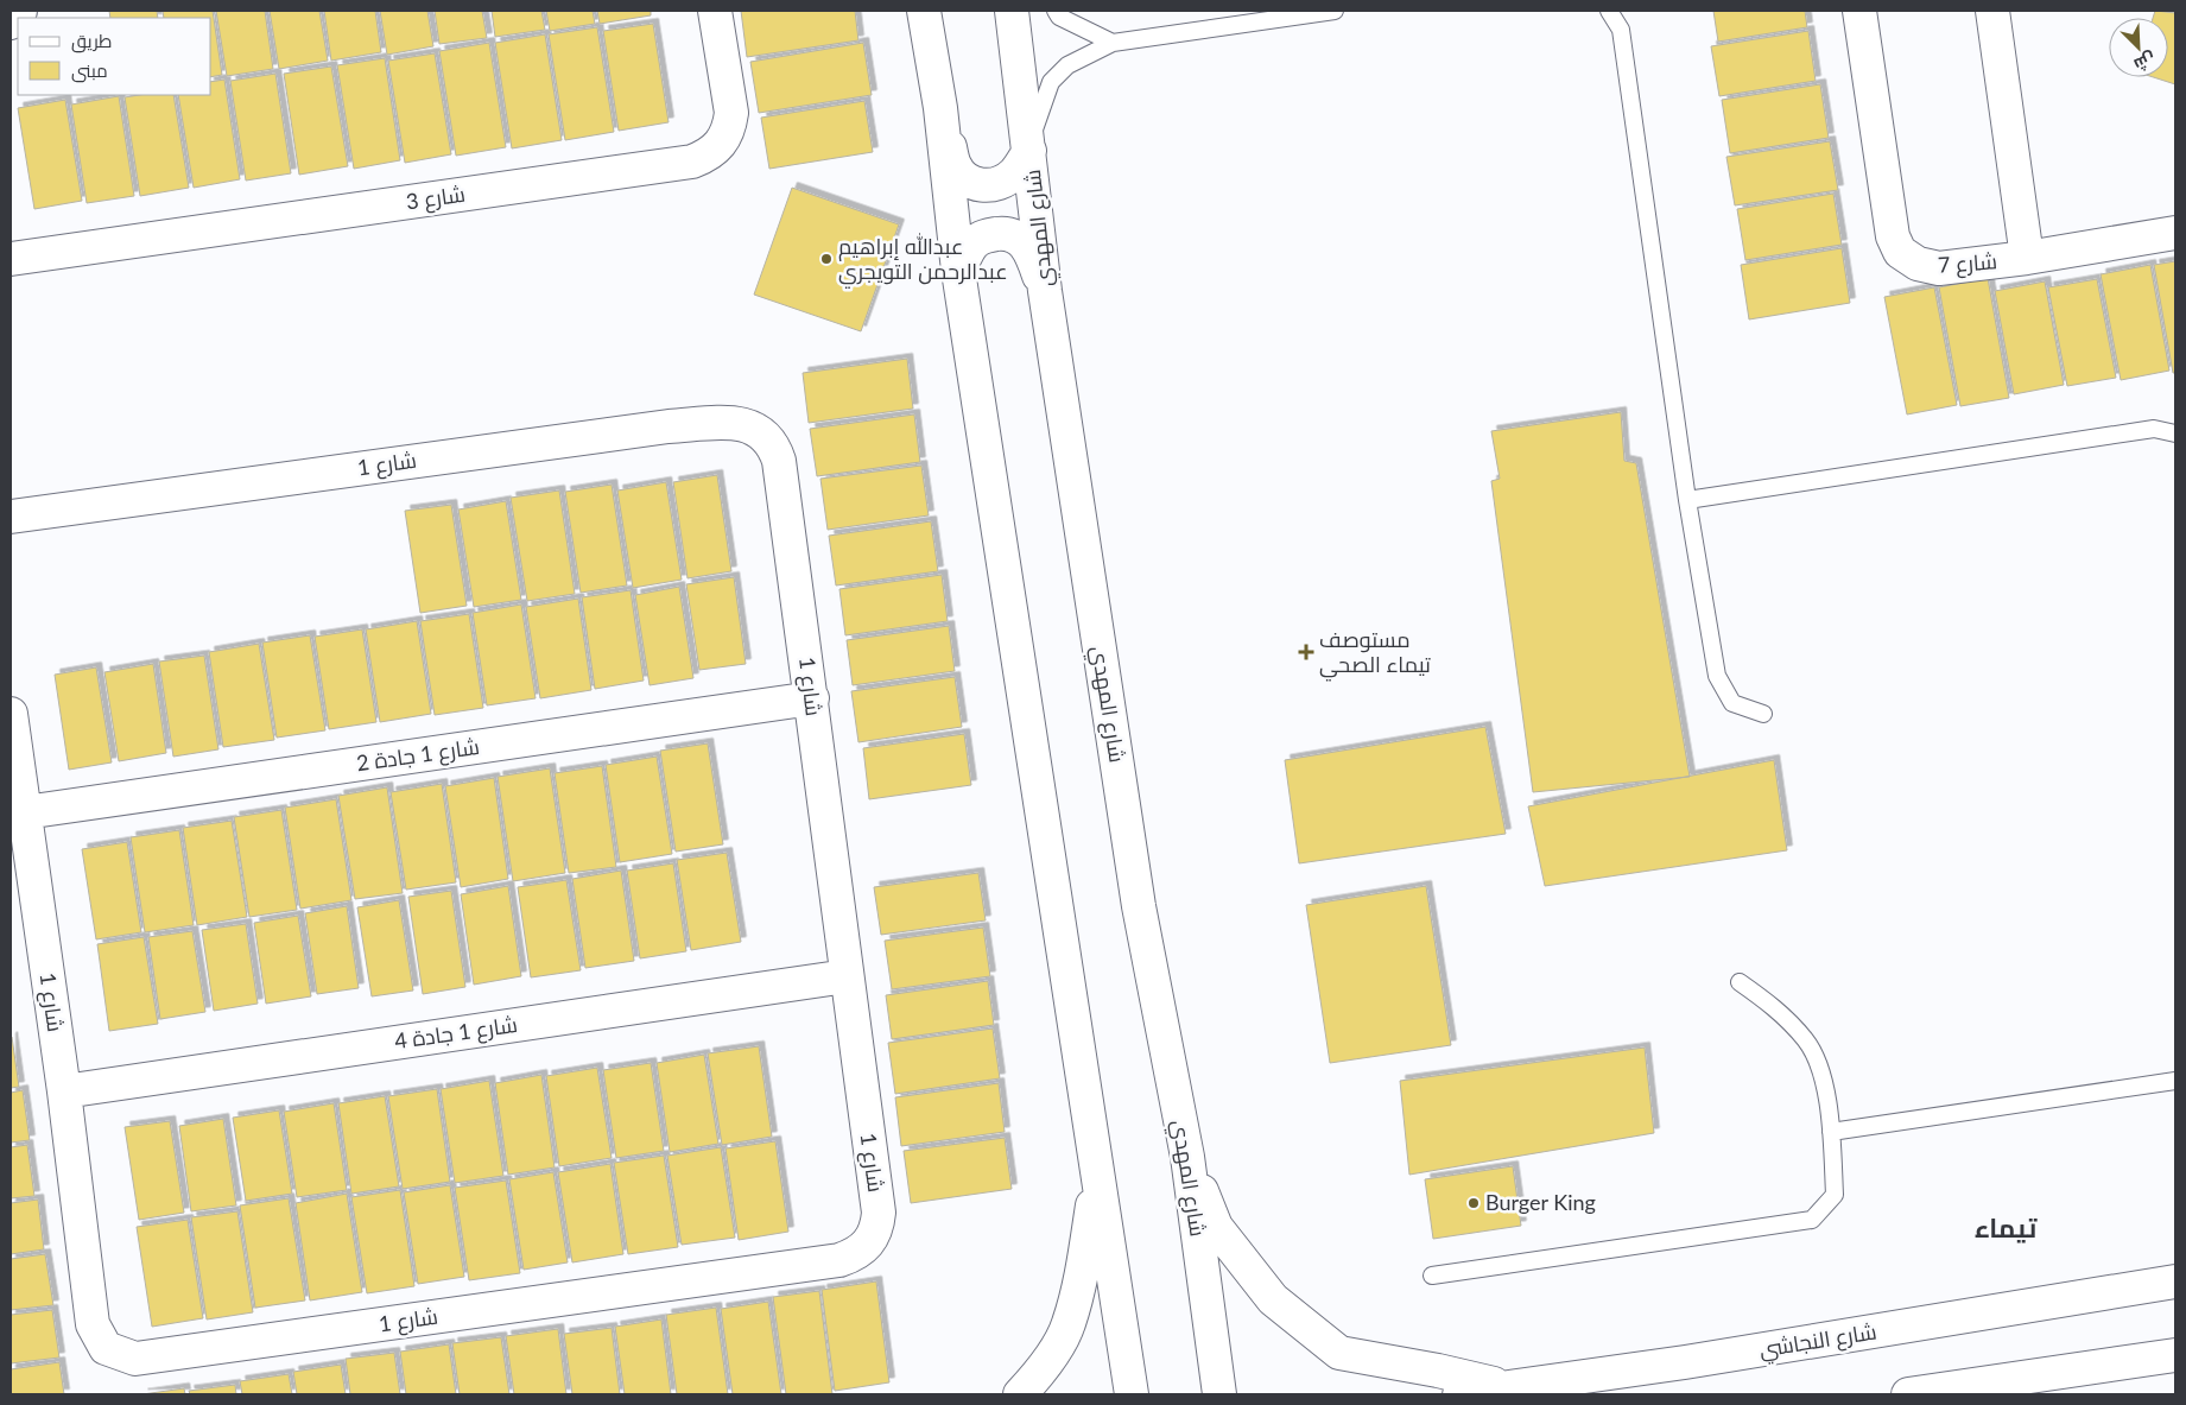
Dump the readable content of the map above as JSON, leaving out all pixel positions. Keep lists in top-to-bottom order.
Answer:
{
  "streets": {
    "street": [
      "شارع 3",
      "شارع المهدي",
      "شارع 7",
      "شارع 1",
      "شارع 1 جادة 2",
      "شارع 1 جادة 4",
      "شارع النجاشي"
    ]
  },
  "crossings": [
    ["شارع 1", "شارع 1 جادة 2"],
    ["شارع 1", "شارع 1 جادة 4"]
  ],
  "districts": ["تيماء"],
  "places": {
    "other": ["عبدالله إبراهيم عبدالرحمن التويجري", "Burger King"],
    "health": ["مستوصف تيماء الصحي"]
  },
  "legend": ["طريق", "مبنى"],
  "north": "bottom right"
}
